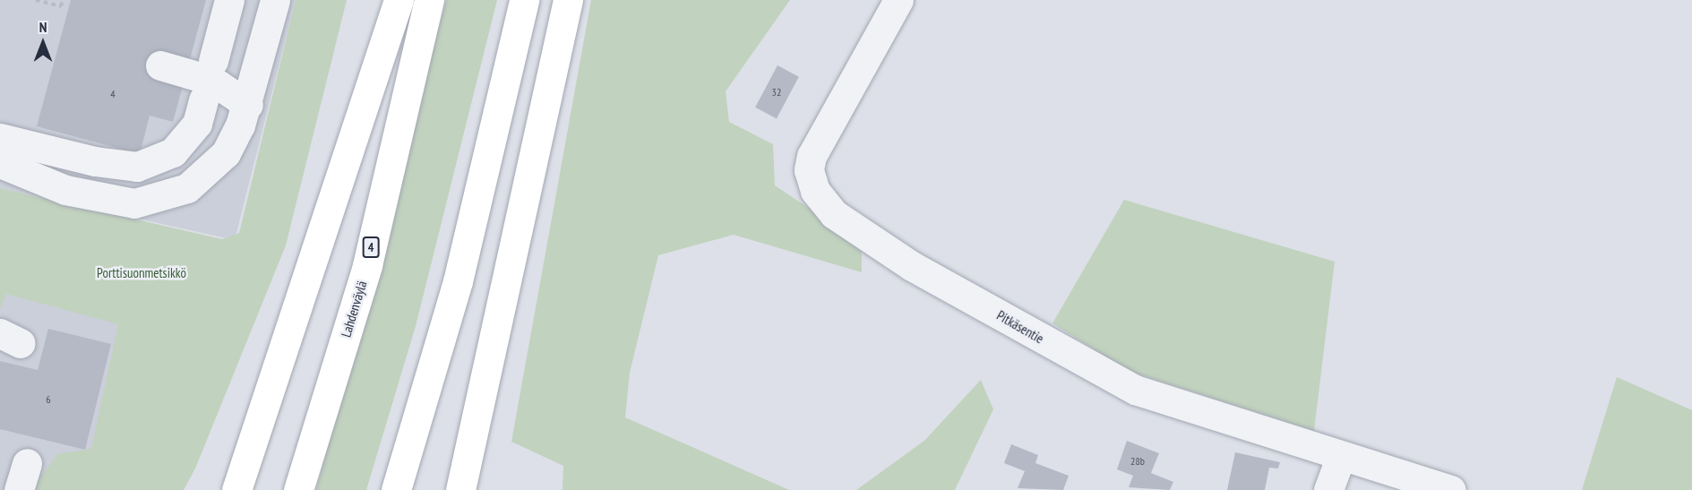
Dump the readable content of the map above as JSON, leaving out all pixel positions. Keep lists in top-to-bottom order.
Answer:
{
  "streets": {
    "highway": ["4", "Lahdenväylä"],
    "street": ["Pitkäsentie"]
  },
  "parks": ["Porttisuonmetsikkö"],
  "house_numbers": [
    "32",
    "4",
    "6",
    "28b"
  ],
  "north": "top"
}
